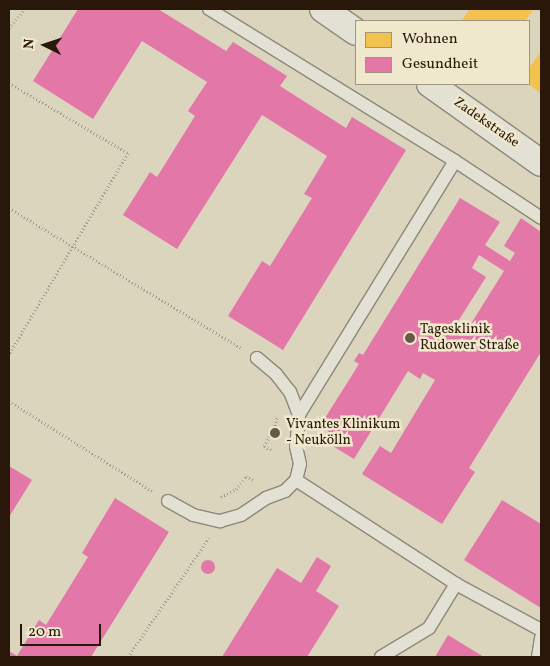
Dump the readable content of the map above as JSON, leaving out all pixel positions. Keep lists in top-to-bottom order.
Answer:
{
  "streets": {
    "street": ["Zadekstraße"]
  },
  "places": ["Tagesklinik Rudower Straße", "Vivantes Klinikum - Neukölln"],
  "legend": ["Wohnen", "Gesundheit"],
  "scale_bar": "20 m",
  "north": "left"
}
